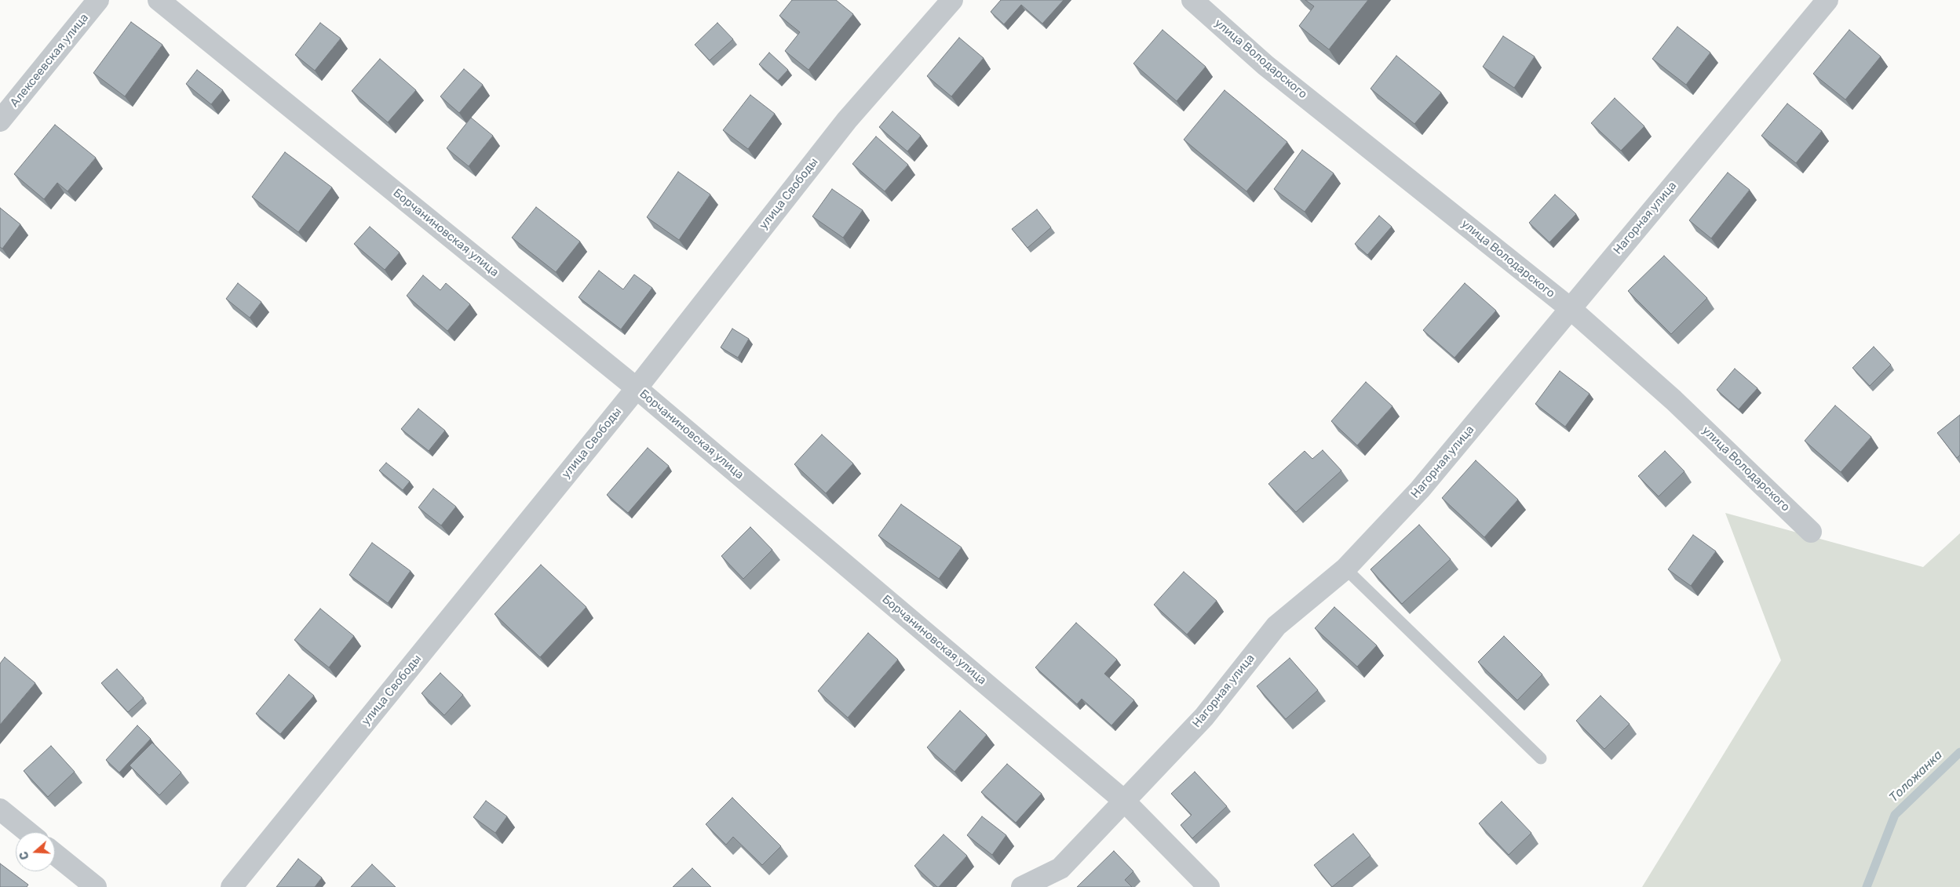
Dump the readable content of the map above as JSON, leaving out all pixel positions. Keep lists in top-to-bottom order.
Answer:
{
  "streets": {
    "street": [
      "улица Володарского",
      "Алексеевская улица",
      "улица Свободы",
      "Нагорная улица",
      "Борчаниновская улица"
    ]
  },
  "crossings": [
    ["улица Володарского", "Нагорная улица"],
    ["улица Свободы", "Борчаниновская улица"],
    ["Нагорная улица", "Борчаниновская улица"]
  ],
  "water": ["Толожанка"],
  "north": "left"
}
